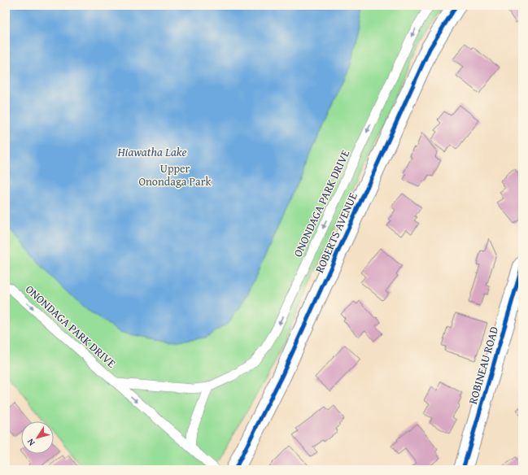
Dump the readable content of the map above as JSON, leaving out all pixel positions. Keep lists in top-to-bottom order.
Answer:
{
  "streets": {
    "street": ["ROBERTS AVENUE", "ROBINEAU ROAD"],
    "lane": ["ONONDAGA PARK DRIVE"]
  },
  "water": ["Hiawatha Lake"],
  "parks": ["Upper Onondaga Park"],
  "north": "bottom left"
}
